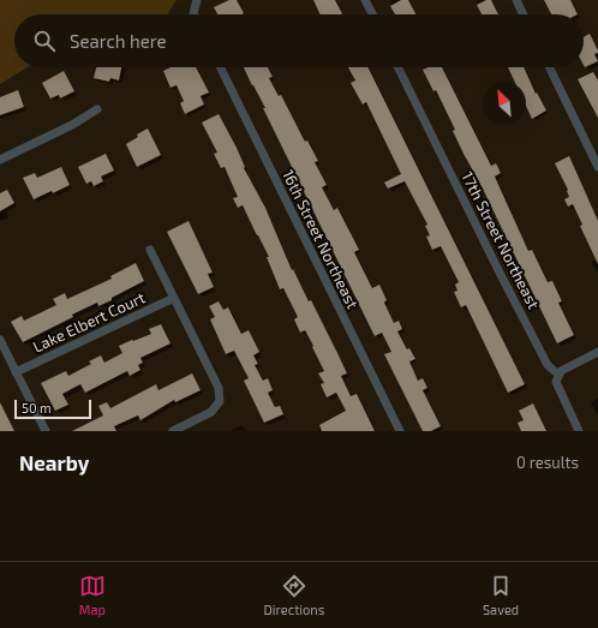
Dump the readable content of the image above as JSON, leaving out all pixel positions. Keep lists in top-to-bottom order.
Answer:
{
  "streets": {
    "street": ["16th Street Northeast", "17th Street Northeast", "Lake Elbert Court"]
  },
  "scale_bar": "50 m",
  "north": "top left",
  "page": {
    "search": "Search here",
    "scale": "50 m",
    "heading": ["Nearby", "0 results"],
    "nav": ["Map", "Directions", "Saved"]
  }
}
